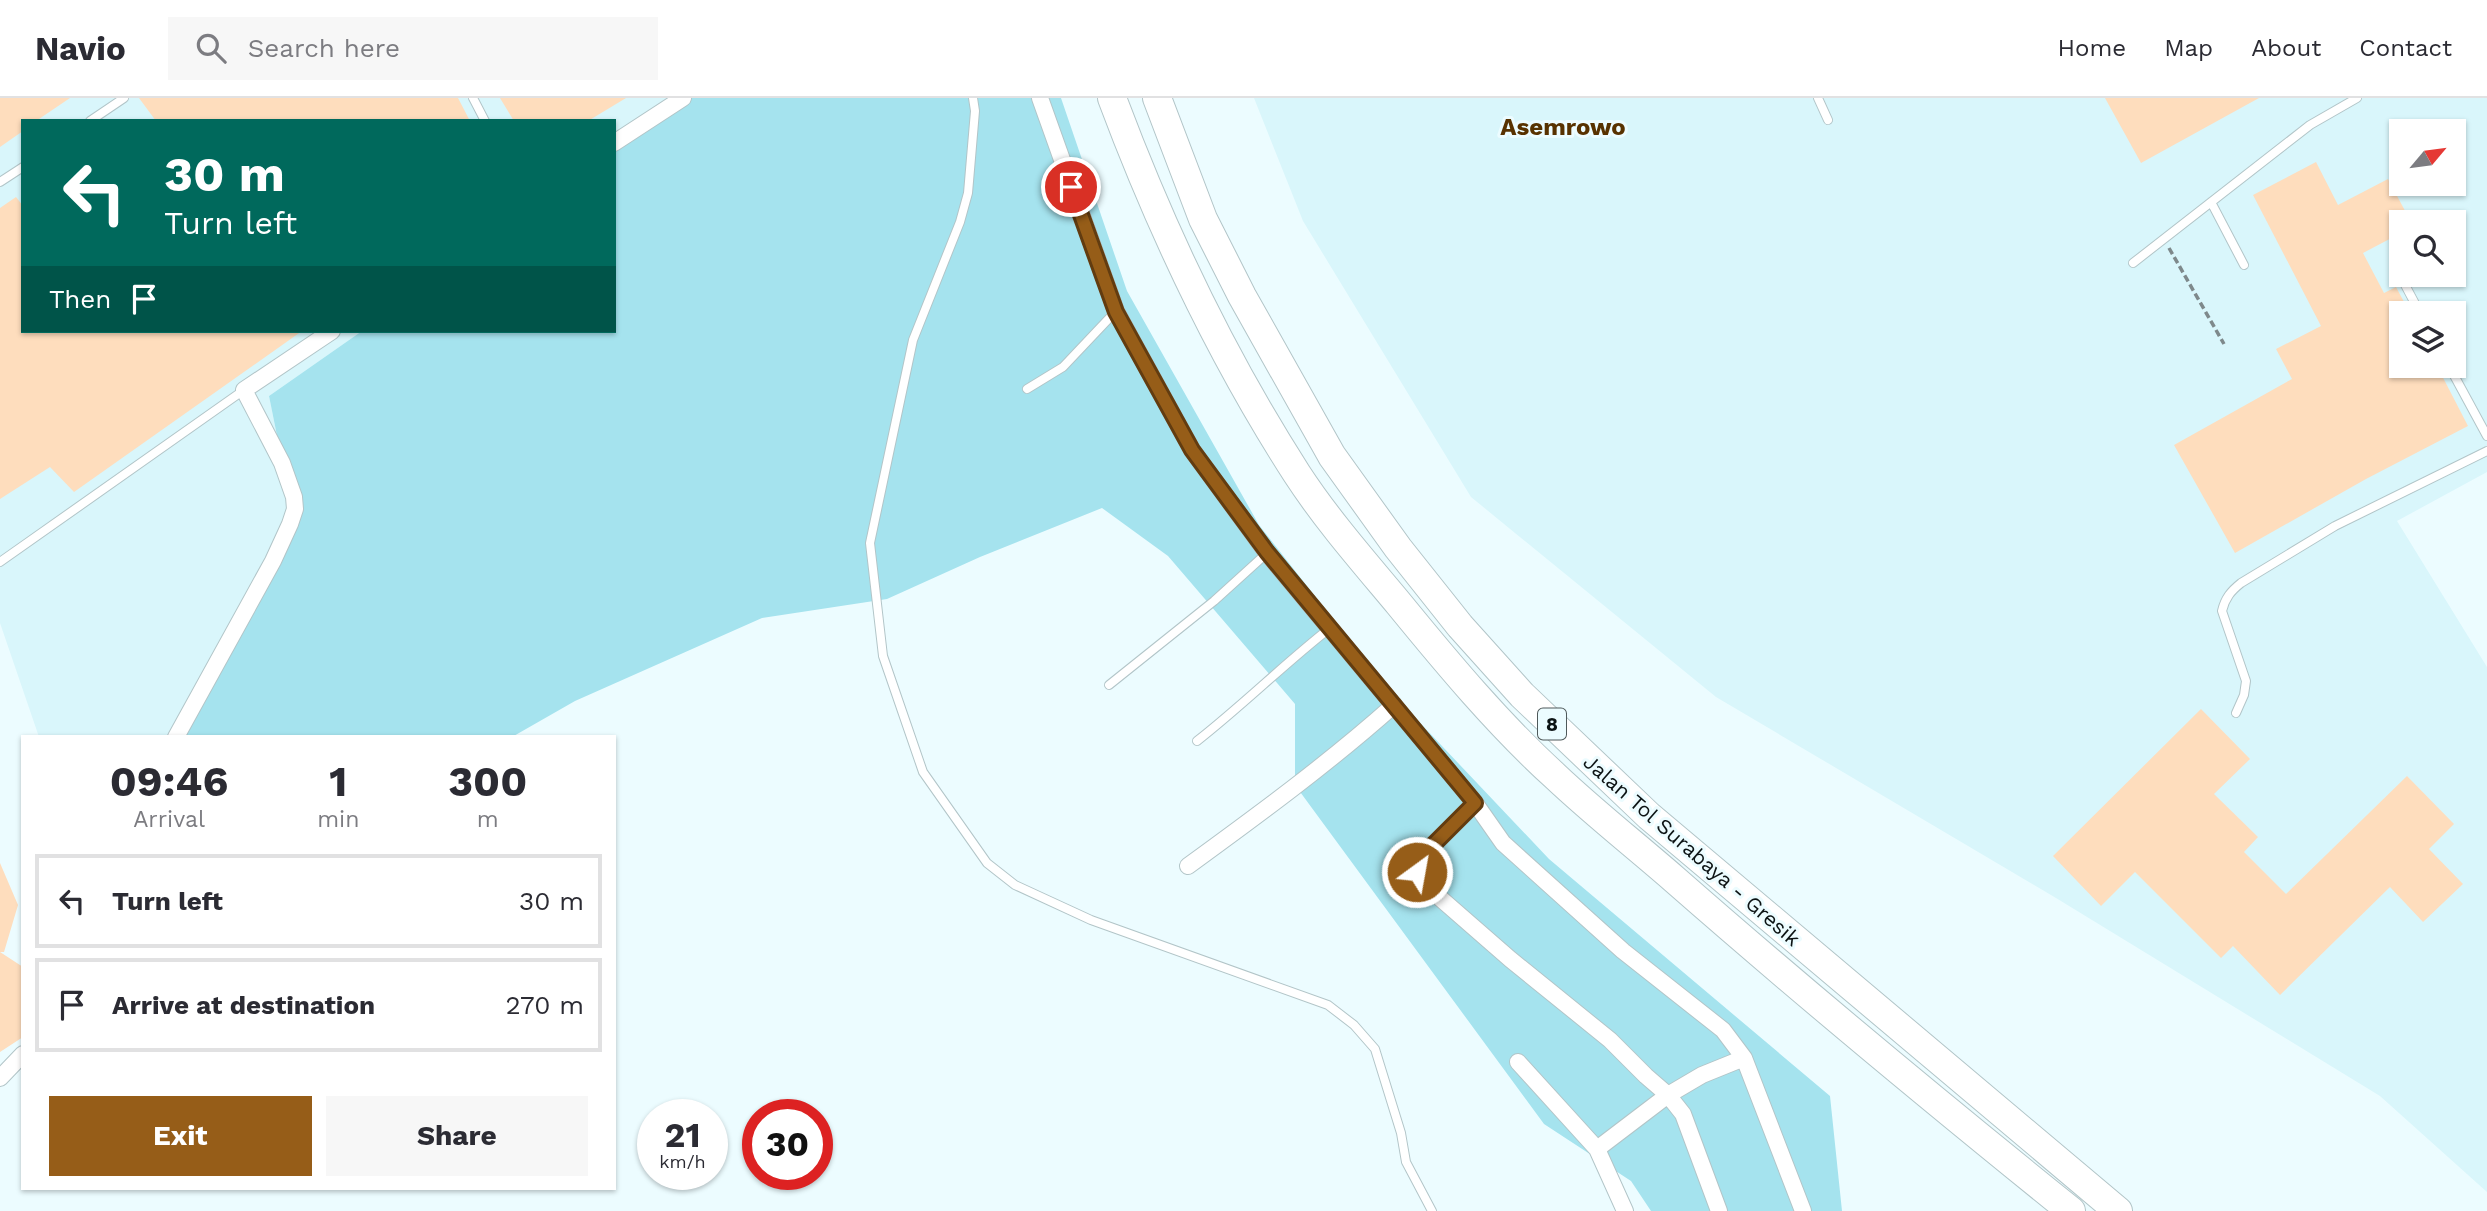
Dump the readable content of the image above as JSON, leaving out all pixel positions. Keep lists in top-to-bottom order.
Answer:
{
  "streets": {
    "highway": ["8", "Jalan Tol Surabaya - Gresik"]
  },
  "districts": ["Asemrowo"],
  "north": "top right",
  "page": {
    "header": "Navio",
    "search": "Search here",
    "nav": [
      "Home",
      "Map",
      "About",
      "Contact"
    ],
    "turn": ["30 m", "Turn left"],
    "then": "Then",
    "eta": [
      "09:46",
      "Arrival",
      "1",
      "min",
      "300",
      "m"
    ],
    "list": [
      {
        "name": "Turn left",
        "value": "30 m"
      },
      {
        "name": "Arrive at destination",
        "value": "270 m"
      }
    ],
    "buttons": ["Exit", "Share"],
    "speed": "21 km/h",
    "limit": "30"
  }
}
